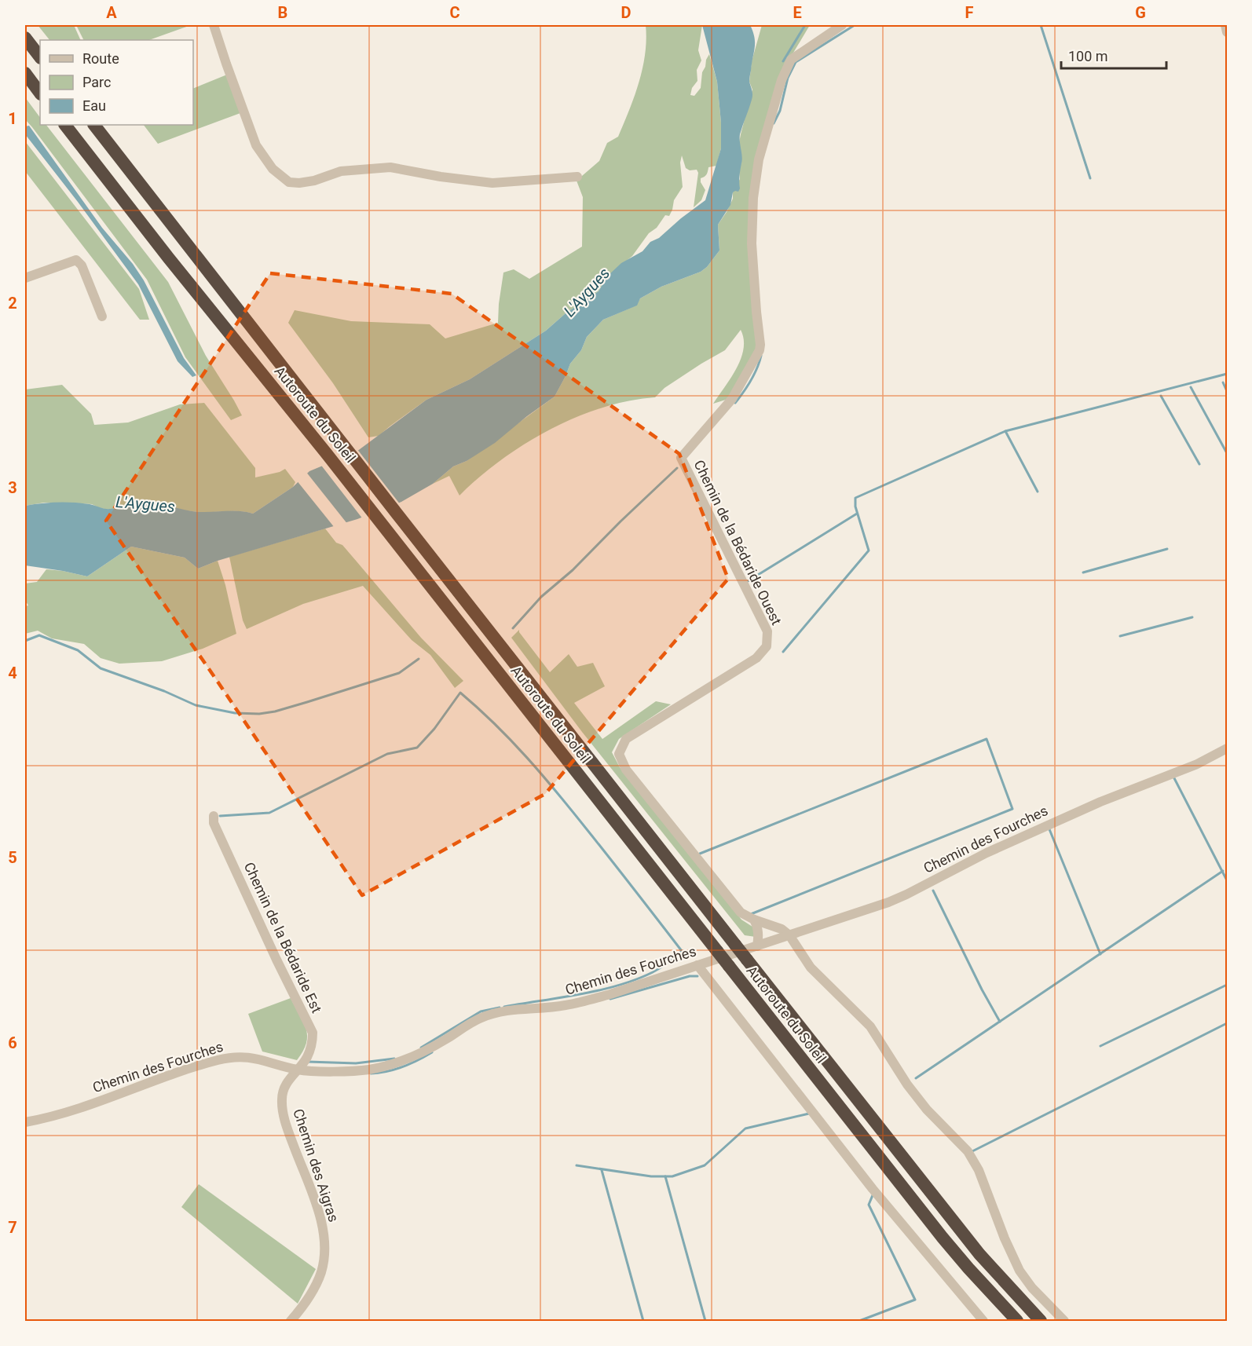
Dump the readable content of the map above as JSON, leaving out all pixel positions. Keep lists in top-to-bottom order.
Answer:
{
  "streets": {
    "highway": ["Autoroute du Soleil"],
    "street": [
      "Chemin de la Bédaride Ouest",
      "Chemin des Fourches",
      "Chemin de la Bédaride Est",
      "Chemin des Aigras"
    ]
  },
  "crossings": [
    ["Chemin de la Bédaride Ouest", "Chemin des Fourches"],
    ["Chemin des Fourches", "Chemin de la Bédaride Est"],
    ["Chemin des Fourches", "Chemin des Aigras"],
    ["Chemin de la Bédaride Est", "Chemin des Aigras"]
  ],
  "water": ["L'Aygues"],
  "legend": ["Route", "Parc", "Eau"],
  "scale_bar": "100 m",
  "grid": {
    "columns": [
      "A",
      "B",
      "C",
      "D",
      "E",
      "F",
      "G"
    ],
    "rows": [
      "1",
      "2",
      "3",
      "4",
      "5",
      "6",
      "7"
    ]
  }
}
